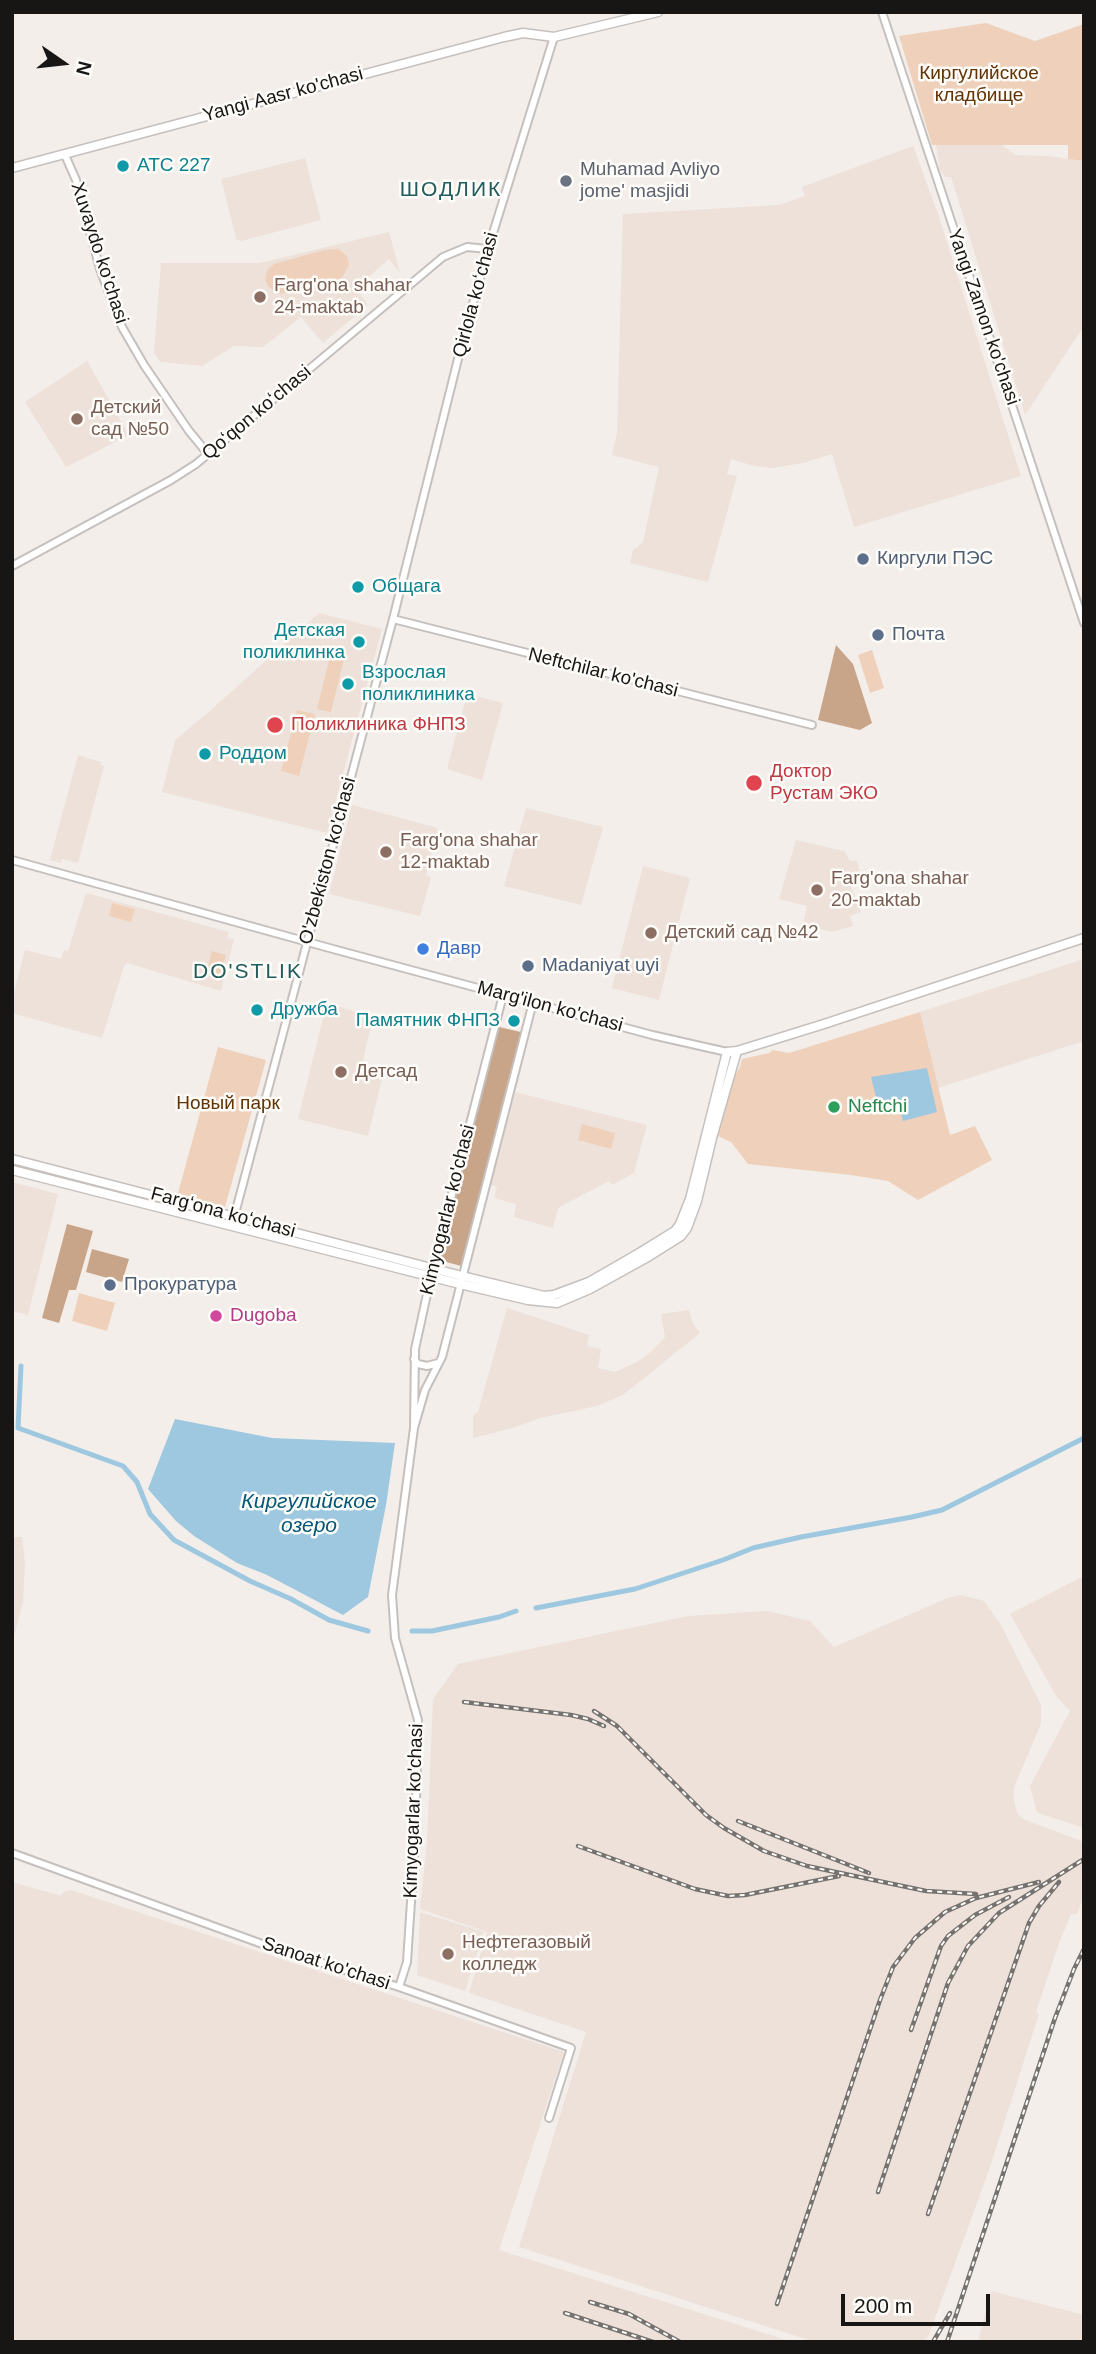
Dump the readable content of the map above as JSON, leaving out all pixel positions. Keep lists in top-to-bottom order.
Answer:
{
  "streets": {
    "main road": ["Yangi Aasr ko'chasi", "Marg'ilon ko'chasi", "Fargʻona koʻchasi"],
    "street": [
      "Xuvaydo ko'chasi",
      "Qirlola koʻchasi",
      "Yangi Zamon ko'chasi",
      "Qoʻqon koʻchasi",
      "Neftchilar ko'chasi",
      "O'zbekiston ko'chasi",
      "Kimyogarlar ko'chasi",
      "Sanoat ko'chasi"
    ]
  },
  "crossings": [
    ["Yangi Aasr ko'chasi", "Xuvaydo ko'chasi"],
    ["Yangi Aasr ko'chasi", "Qirlola koʻchasi"],
    ["Xuvaydo ko'chasi", "Qoʻqon koʻchasi"],
    ["Qirlola koʻchasi", "Qoʻqon koʻchasi"],
    ["Qirlola koʻchasi", "Neftchilar ko'chasi"],
    ["Qirlola koʻchasi", "O'zbekiston ko'chasi"],
    ["Neftchilar ko'chasi", "O'zbekiston ko'chasi"],
    ["O'zbekiston ko'chasi", "Marg'ilon ko'chasi"],
    ["O'zbekiston ko'chasi", "Fargʻona koʻchasi"],
    ["Marg'ilon ko'chasi", "Kimyogarlar ko'chasi"],
    ["Kimyogarlar ko'chasi", "Fargʻona koʻchasi"],
    ["Kimyogarlar ko'chasi", "Sanoat ko'chasi"]
  ],
  "districts": ["ШОДЛИК", "DO'STLIK"],
  "water": ["Киргулийское озеро"],
  "parks": ["Киргулийское кладбище", "Новый парк"],
  "places": [
    "АТС 227",
    "Muhamad Avliyo jome' masjidi",
    "Farg'ona shahar 24-maktab",
    "Детский сад №50",
    "Киргули ПЭС",
    "Общага",
    "Почта",
    "Детская поликлинка",
    "Взрослая поликлиника",
    "Поликлиника ФНПЗ",
    "Роддом",
    "Доктор Рустам ЭКО",
    "Farg'ona shahar 12-maktab",
    "Farg'ona shahar 20-maktab",
    "Детский сад №42",
    "Давр",
    "Madaniyat uyi",
    "Дружба",
    "Памятник ФНПЗ",
    "Детсад",
    "Neftchi",
    "Прокуратура",
    "Dugoba",
    "Нефтегазовый колледж"
  ],
  "scale_bar": "200 m",
  "north": "right"
}
